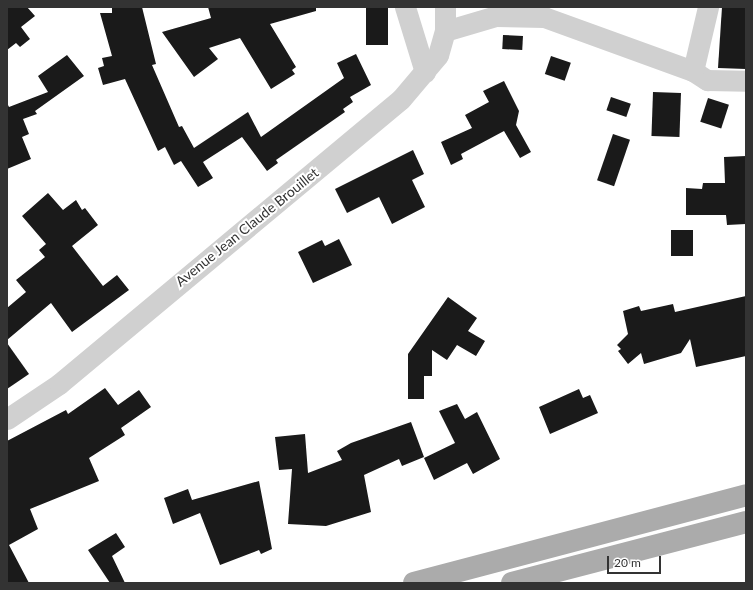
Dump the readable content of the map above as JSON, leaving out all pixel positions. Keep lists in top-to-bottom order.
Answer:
{
  "streets": {
    "street": ["Avenue Jean Claude Brouillet"]
  },
  "scale_bar": "20 m"
}
